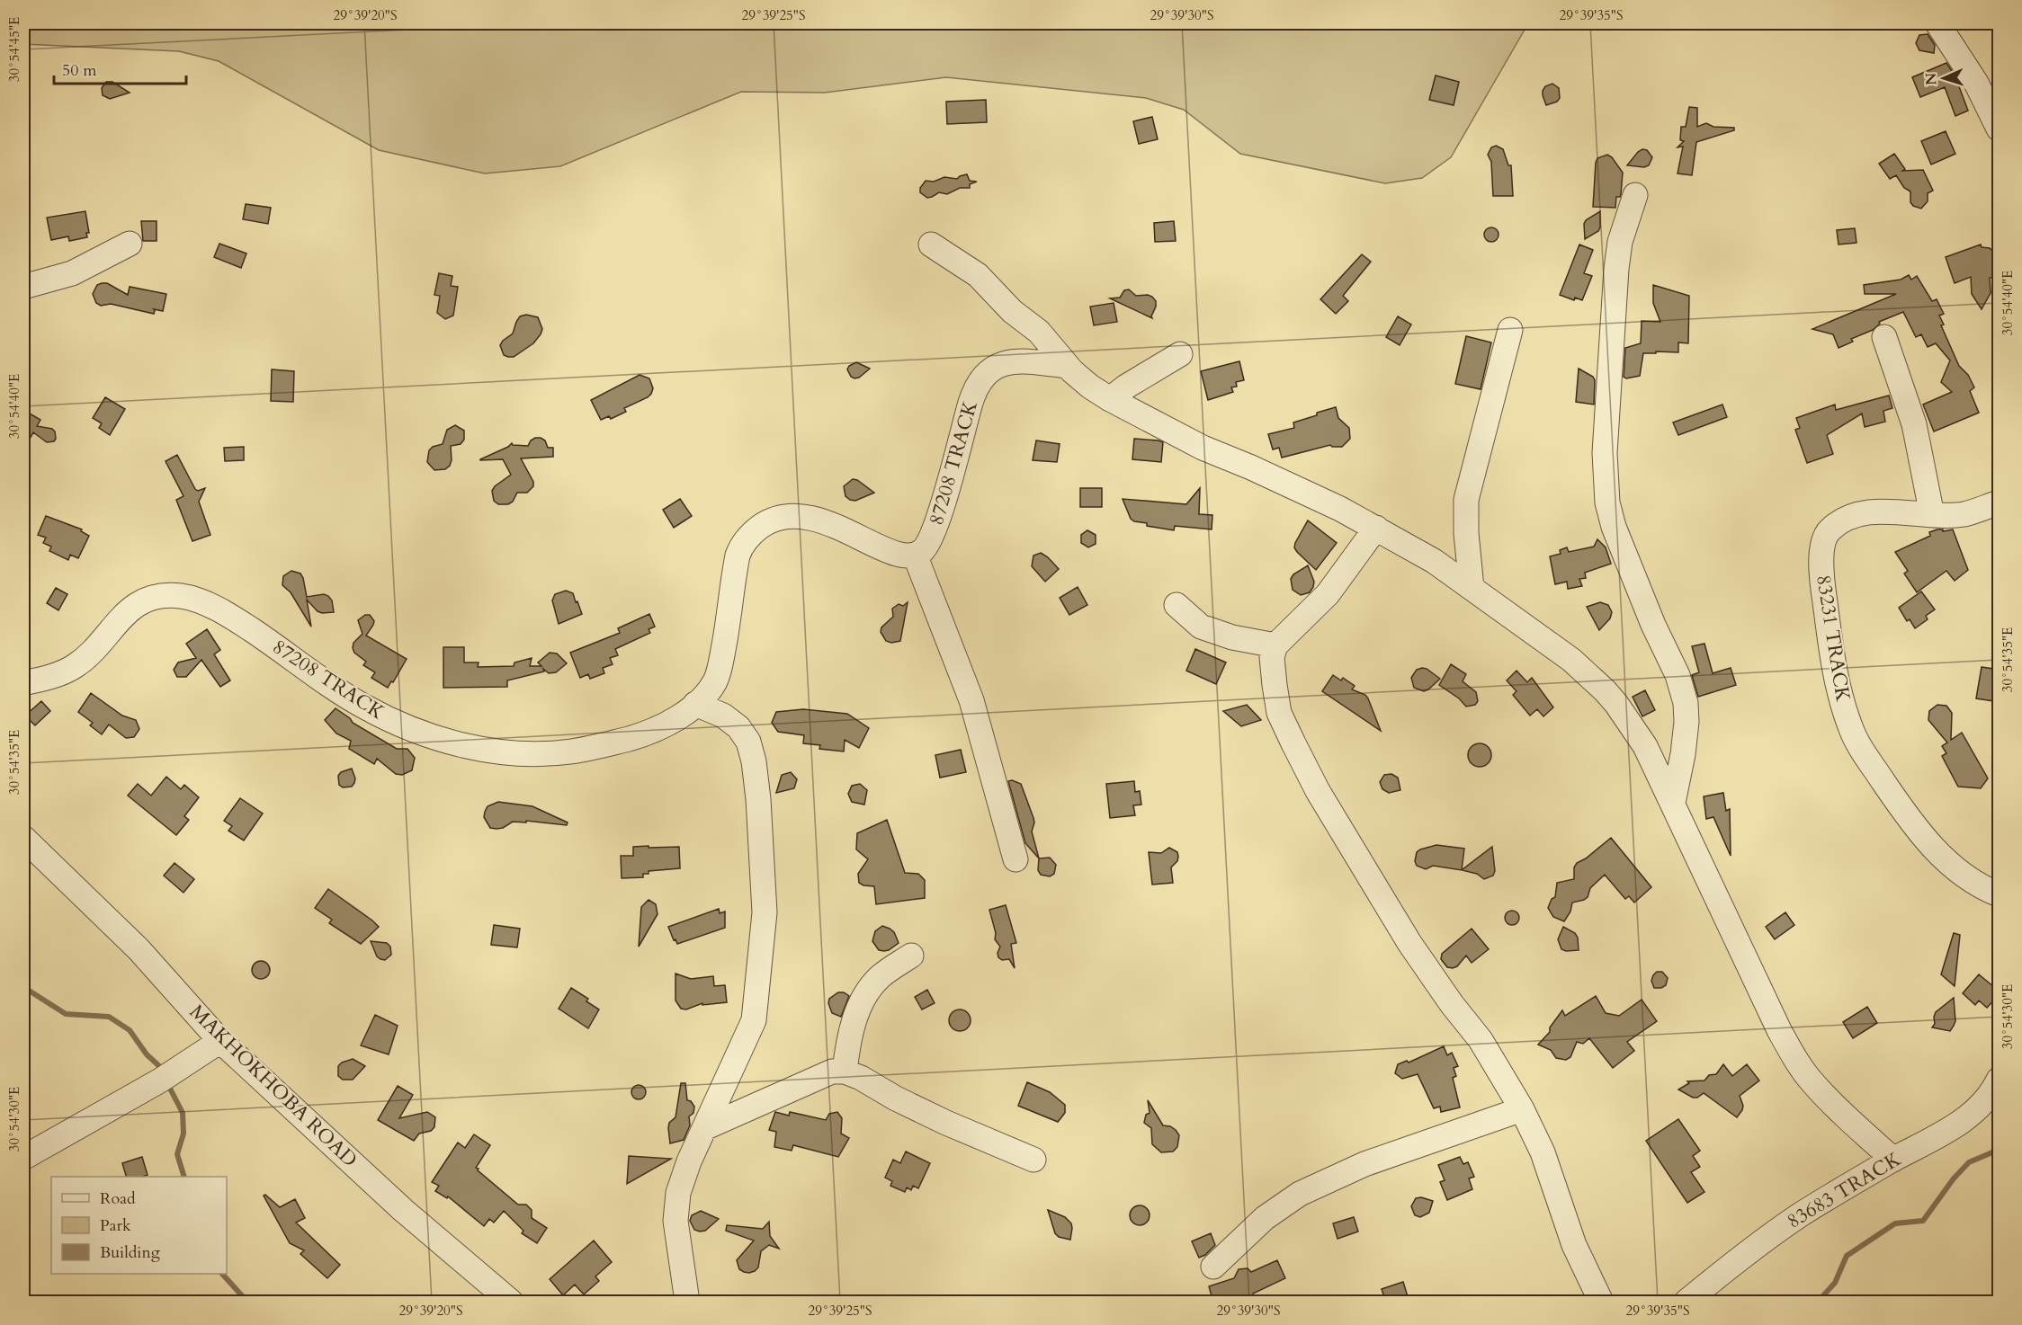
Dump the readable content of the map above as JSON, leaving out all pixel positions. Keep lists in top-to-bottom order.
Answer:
{
  "streets": {
    "street": [
      "87208 TRACK",
      "83231 TRACK",
      "MAKHOKHOBA ROAD",
      "83683 TRACK"
    ]
  },
  "legend": ["Road", "Park", "Building"],
  "scale_bar": "50 m",
  "north": "left",
  "coordinates": [
    "29°39'20\"S",
    "29°39'25\"S",
    "29°39'30\"S",
    "29°39'35\"S",
    "30°54'45\"E",
    "30°54'40\"E",
    "30°54'35\"E",
    "30°54'30\"E"
  ]
}
